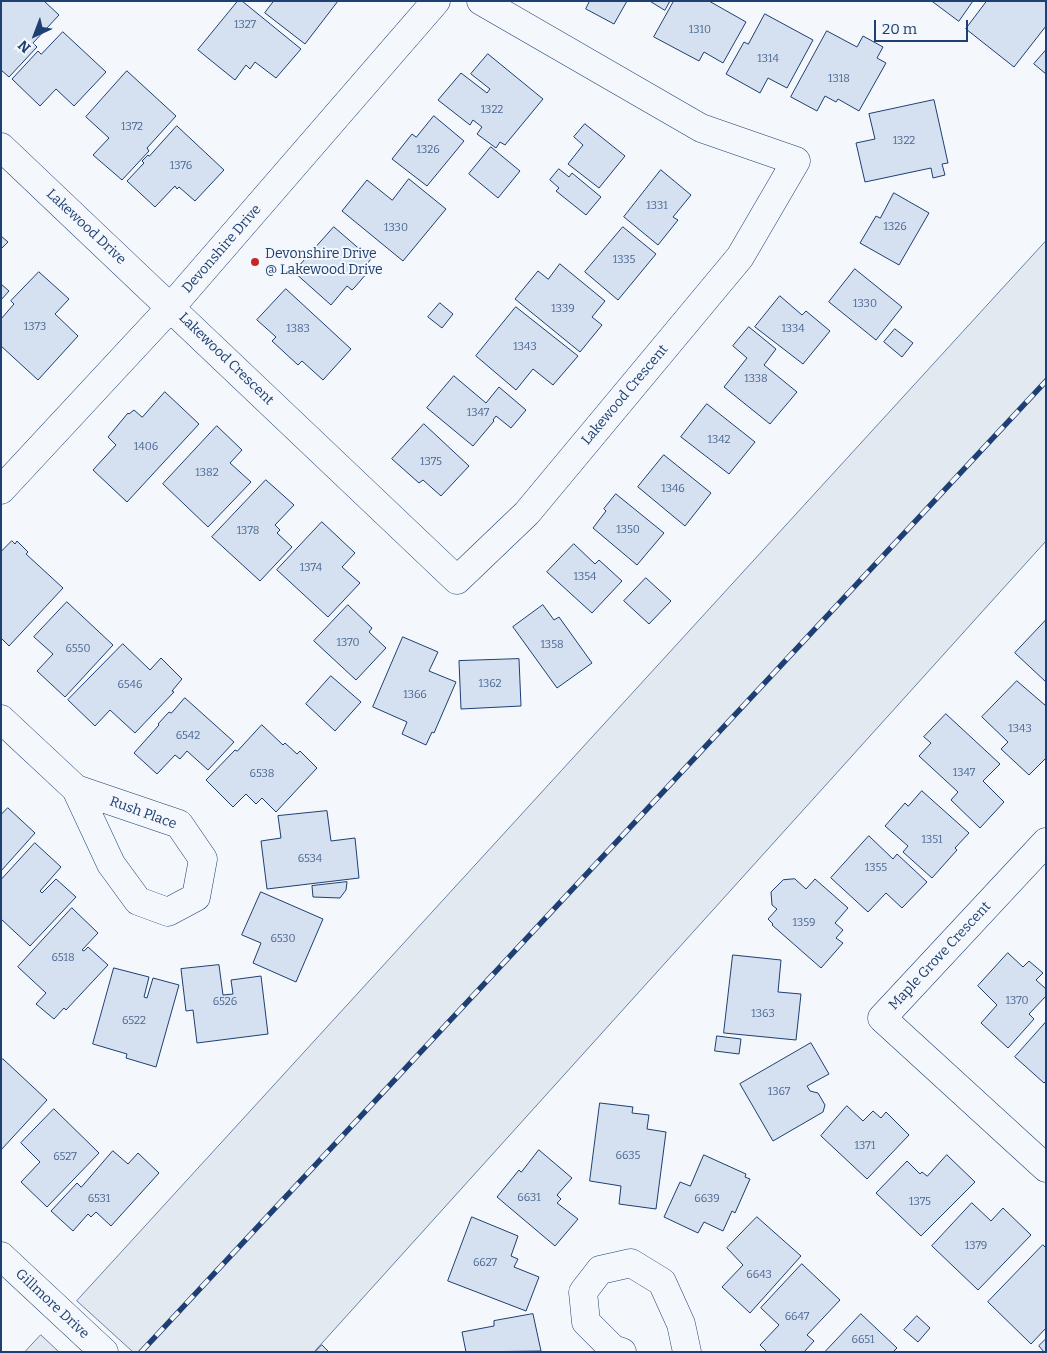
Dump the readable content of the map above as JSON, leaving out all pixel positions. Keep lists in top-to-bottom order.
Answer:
{
  "streets": {
    "street": [
      "Lakewood Drive",
      "Devonshire Drive",
      "Lakewood Crescent",
      "Rush Place",
      "Maple Grove Crescent",
      "Gillmore Drive"
    ]
  },
  "crossings": [
    ["Lakewood Drive", "Devonshire Drive"],
    ["Lakewood Drive", "Lakewood Crescent"],
    ["Devonshire Drive", "Lakewood Crescent"]
  ],
  "places": ["Devonshire Drive @ Lakewood Drive"],
  "house_numbers": [
    "1327",
    "1310",
    "1314",
    "1318",
    "1322",
    "1372",
    "1322",
    "1326",
    "1376",
    "1331",
    "1326",
    "1330",
    "1335",
    "1330",
    "1339",
    "1373",
    "1383",
    "1334",
    "1343",
    "1338",
    "1347",
    "1342",
    "1406",
    "1375",
    "1382",
    "1346",
    "1350",
    "1378",
    "1374",
    "1354",
    "1370",
    "1358",
    "6550",
    "1362",
    "6546",
    "1366",
    "1343",
    "6542",
    "1347",
    "6538",
    "1351",
    "6534",
    "1355",
    "1359",
    "6530",
    "6518",
    "1370",
    "6526",
    "1363",
    "6522",
    "1367",
    "1371",
    "6635",
    "6527",
    "6631",
    "6531",
    "6639",
    "1375",
    "1379",
    "6627",
    "6643",
    "6647",
    "6651"
  ],
  "scale_bar": "20 m",
  "north": "bottom left"
}
